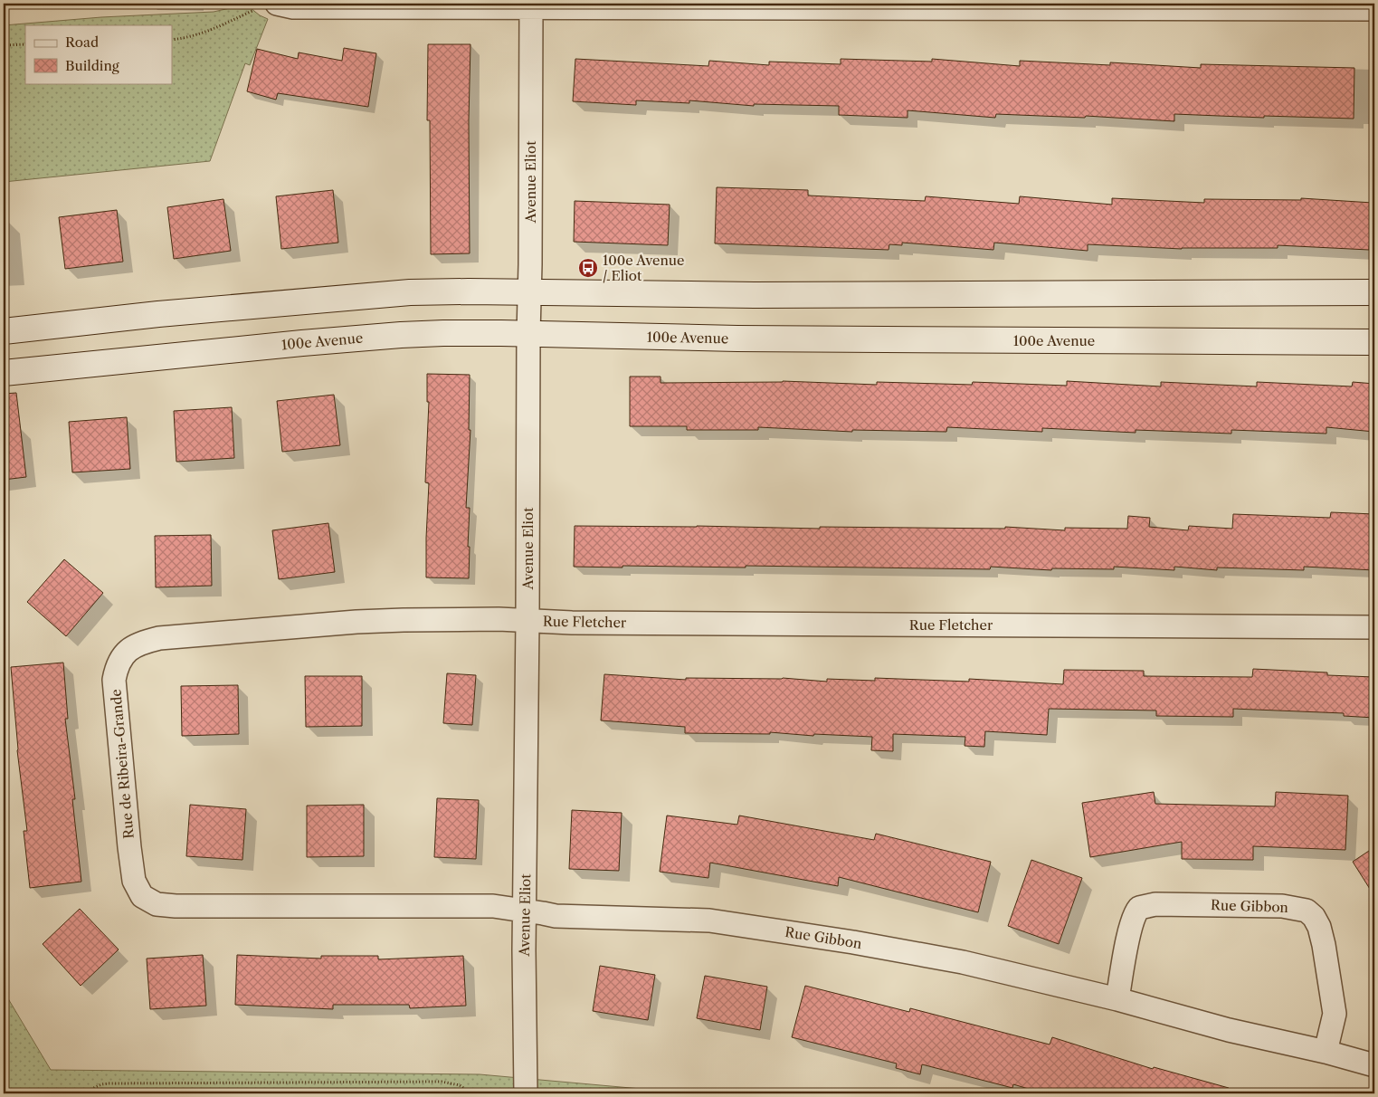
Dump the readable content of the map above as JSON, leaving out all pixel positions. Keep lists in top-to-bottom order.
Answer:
{
  "streets": {
    "street": [
      "Avenue Eliot",
      "100e Avenue",
      "Rue Fletcher",
      "Rue de Ribeira-Grande",
      "Rue Gibbon"
    ]
  },
  "crossings": [
    ["Avenue Eliot", "100e Avenue"],
    ["Avenue Eliot", "Rue Fletcher"],
    ["Avenue Eliot", "Rue de Ribeira-Grande"],
    ["Avenue Eliot", "Rue Gibbon"],
    ["Rue Fletcher", "Rue de Ribeira-Grande"],
    ["Rue de Ribeira-Grande", "Rue Gibbon"]
  ],
  "places": {
    "bus stop": ["100e Avenue / Eliot"]
  },
  "legend": ["Road", "Building"]
}
